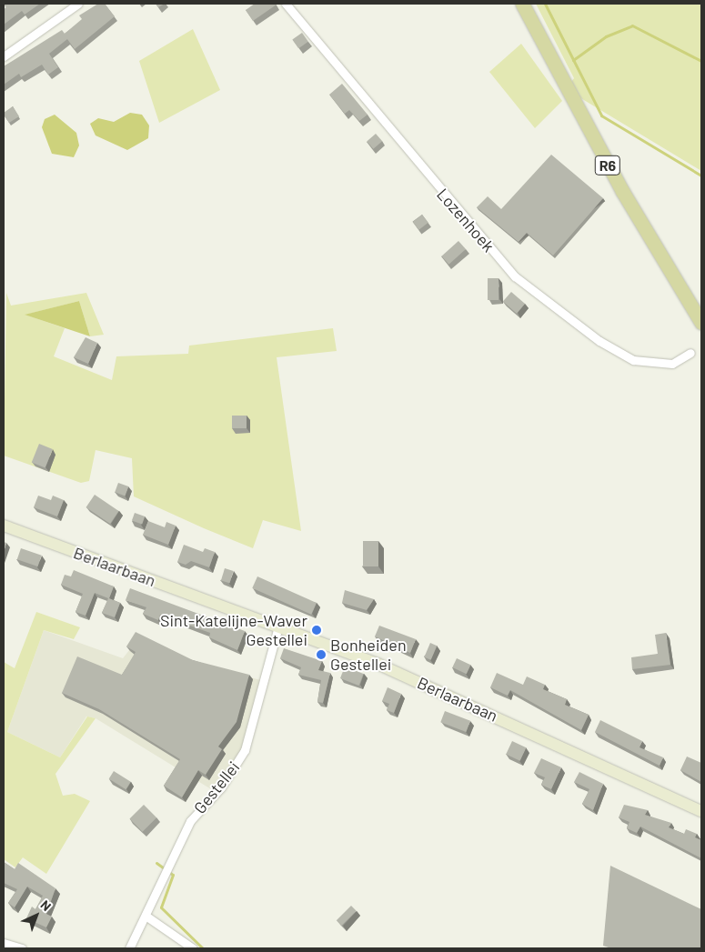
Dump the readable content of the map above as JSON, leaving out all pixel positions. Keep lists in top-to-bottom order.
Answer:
{
  "streets": {
    "main road": ["R6"],
    "street": ["Lozenhoek", "Berlaarbaan", "Gestellei"]
  },
  "crossings": [
    ["Berlaarbaan", "Gestellei"]
  ],
  "places": ["Sint-Katelijne-Waver Gestellei", "Bonheiden Gestellei"],
  "north": "top right"
}
